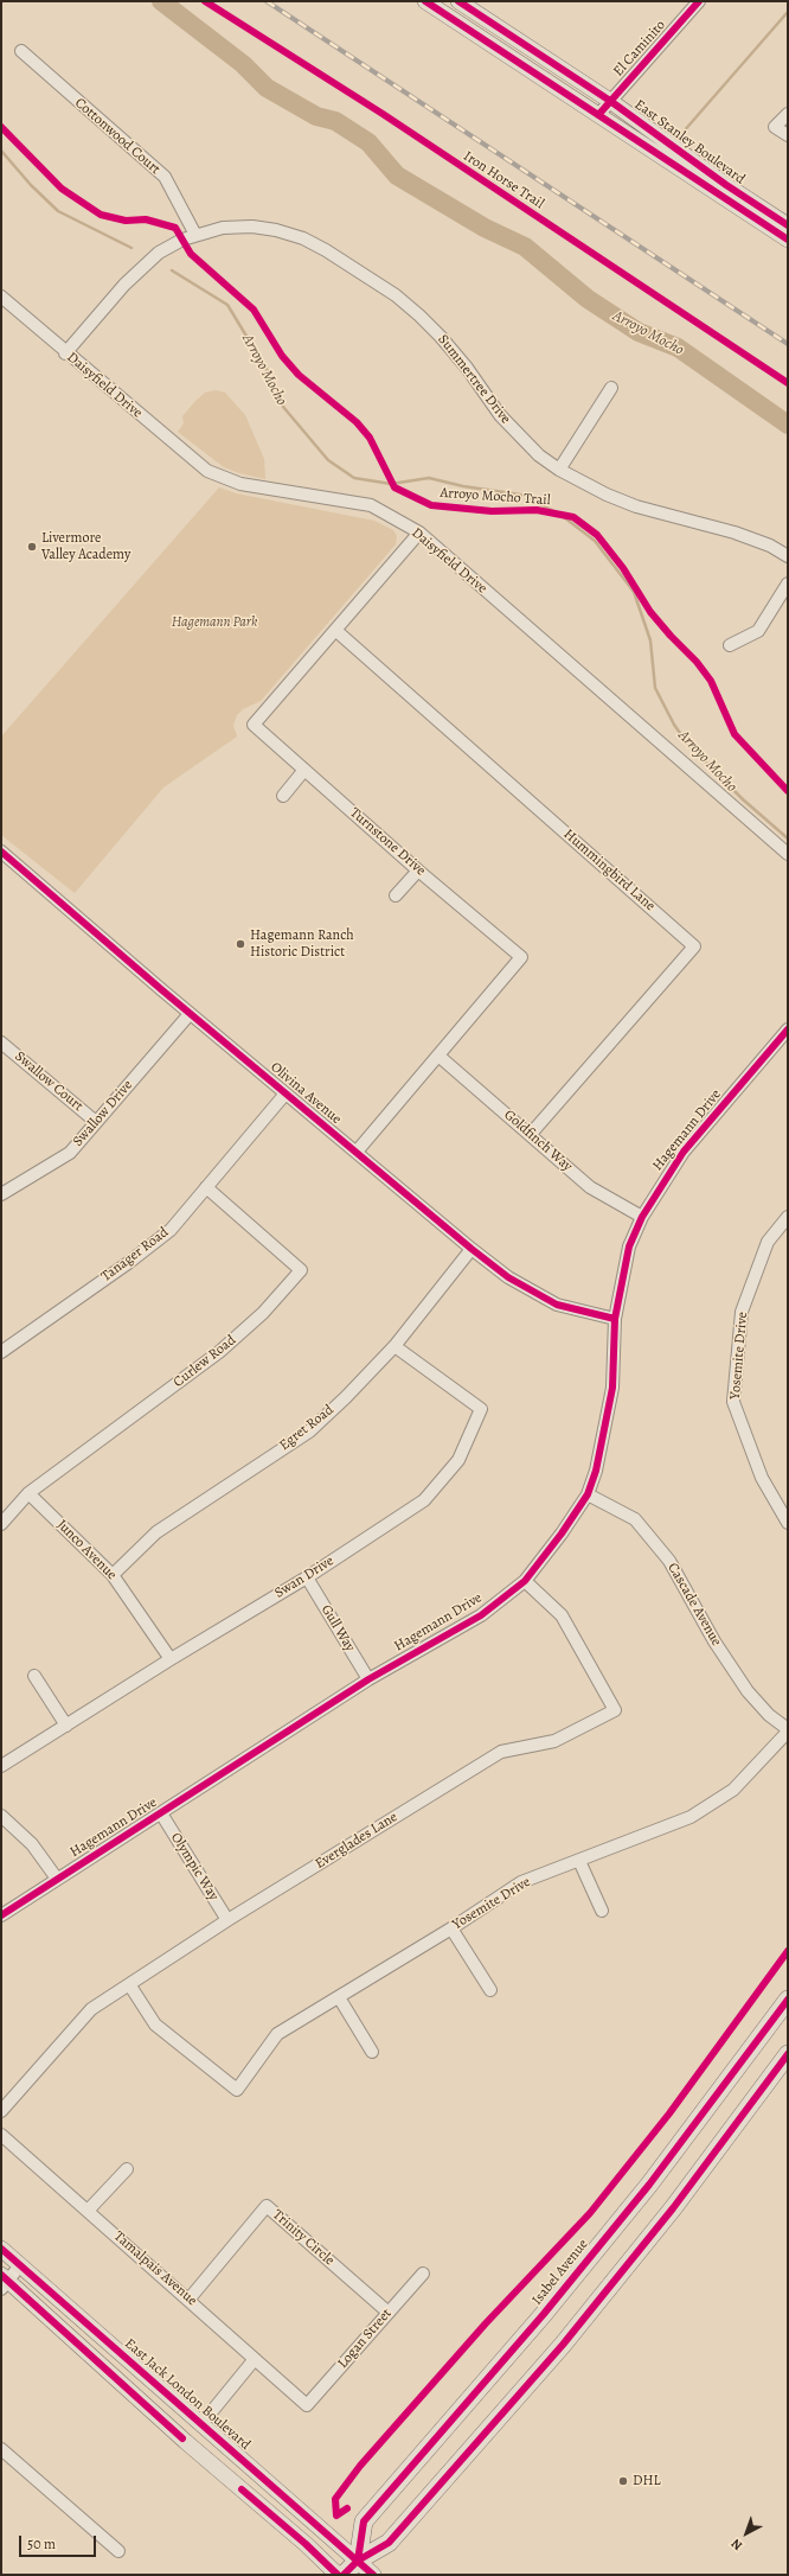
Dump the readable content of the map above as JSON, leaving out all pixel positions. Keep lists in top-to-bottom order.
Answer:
{
  "streets": {
    "highway": ["Isabel Avenue"],
    "main road": ["East Stanley Boulevard", "East Jack London Boulevard"],
    "street": [
      "El Caminito",
      "Cottonwood Court",
      "Summertree Drive",
      "Daisyfield Drive",
      "Turnstone Drive",
      "Hummingbird Lane",
      "Swallow Court",
      "Olivina Avenue",
      "Swallow Drive",
      "Hagemann Drive",
      "Goldfinch Way",
      "Tanager Road",
      "Yosemite Drive",
      "Curlew Road",
      "Egret Road",
      "Junco Avenue",
      "Swan Drive",
      "Cascade Avenue",
      "Gull Way",
      "Everglades Lane",
      "Olympic Way",
      "Trinity Circle",
      "Tamalpais Avenue",
      "Logan Street"
    ],
    "cycle path": ["Iron Horse Trail", "Arroyo Mocho Trail"]
  },
  "crossings": [
    ["El Caminito", "East Stanley Boulevard"],
    ["Cottonwood Court", "Summertree Drive"],
    ["Summertree Drive", "Daisyfield Drive"],
    ["Daisyfield Drive", "Turnstone Drive"],
    ["Turnstone Drive", "Hummingbird Lane"],
    ["Turnstone Drive", "Olivina Avenue"],
    ["Turnstone Drive", "Goldfinch Way"],
    ["Hummingbird Lane", "Goldfinch Way"],
    ["Swallow Court", "Swallow Drive"],
    ["Olivina Avenue", "Swallow Drive"],
    ["Olivina Avenue", "Hagemann Drive"],
    ["Olivina Avenue", "Tanager Road"],
    ["Olivina Avenue", "Egret Road"],
    ["Hagemann Drive", "Goldfinch Way"],
    ["Hagemann Drive", "Cascade Avenue"],
    ["Hagemann Drive", "Gull Way"],
    ["Hagemann Drive", "Everglades Lane"],
    ["Hagemann Drive", "Olympic Way"],
    ["Tanager Road", "Curlew Road"],
    ["Yosemite Drive", "Cascade Avenue"],
    ["Yosemite Drive", "Everglades Lane"],
    ["Curlew Road", "Junco Avenue"],
    ["Egret Road", "Junco Avenue"],
    ["Egret Road", "Swan Drive"],
    ["Junco Avenue", "Swan Drive"],
    ["Swan Drive", "Gull Way"],
    ["Everglades Lane", "Olympic Way"],
    ["Trinity Circle", "Tamalpais Avenue"],
    ["Trinity Circle", "Logan Street"],
    ["Tamalpais Avenue", "Logan Street"],
    ["Isabel Avenue", "East Jack London Boulevard"]
  ],
  "water": ["Arroyo Mocho"],
  "parks": ["Hagemann Park"],
  "places": ["Livermore Valley Academy", "Hagemann Ranch Historic District", "DHL"],
  "scale_bar": "50 m",
  "north": "bottom left"
}
